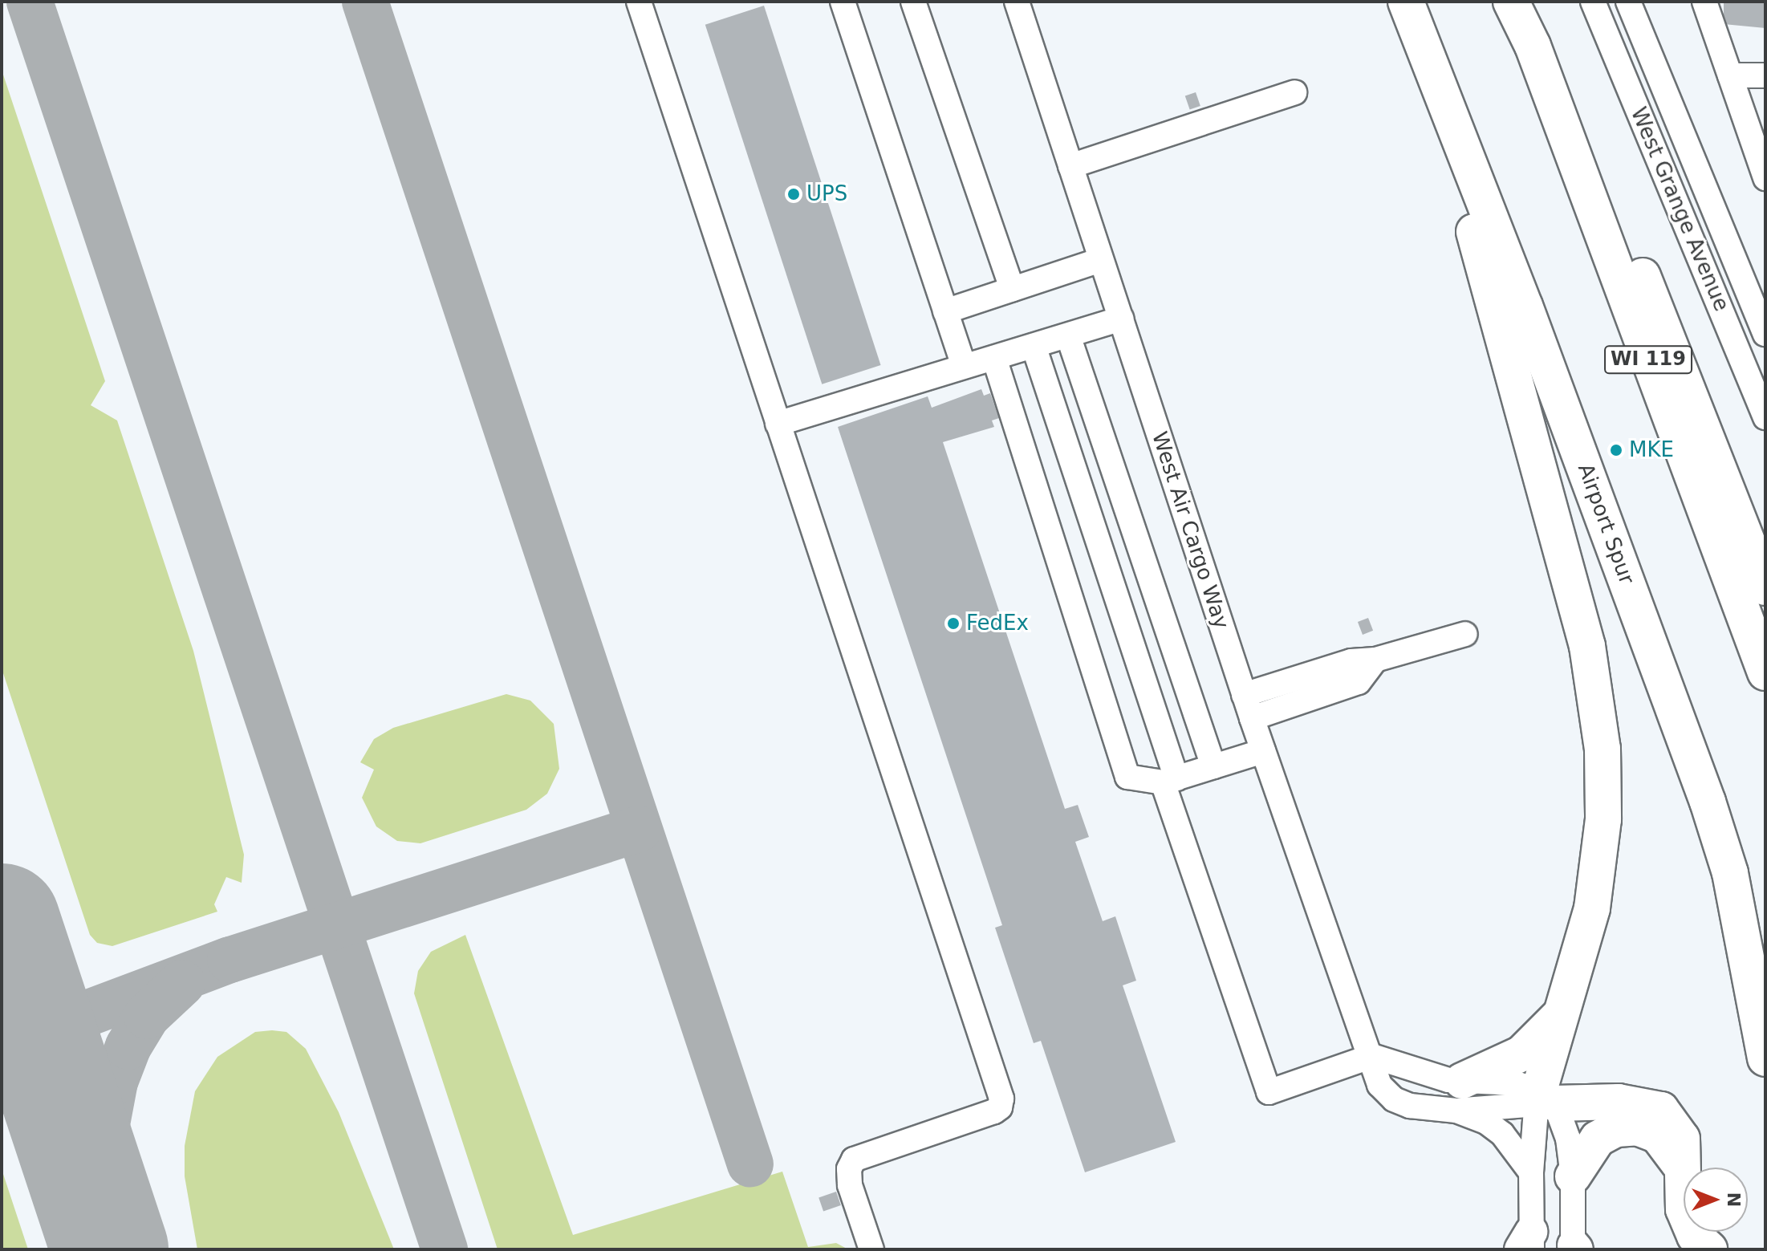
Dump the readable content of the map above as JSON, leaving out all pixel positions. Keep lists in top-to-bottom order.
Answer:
{
  "streets": {
    "highway": ["WI 119", "Airport Spur"],
    "street": ["West Grange Avenue", "West Air Cargo Way"]
  },
  "places": ["UPS", "MKE", "FedEx"],
  "north": "right"
}
